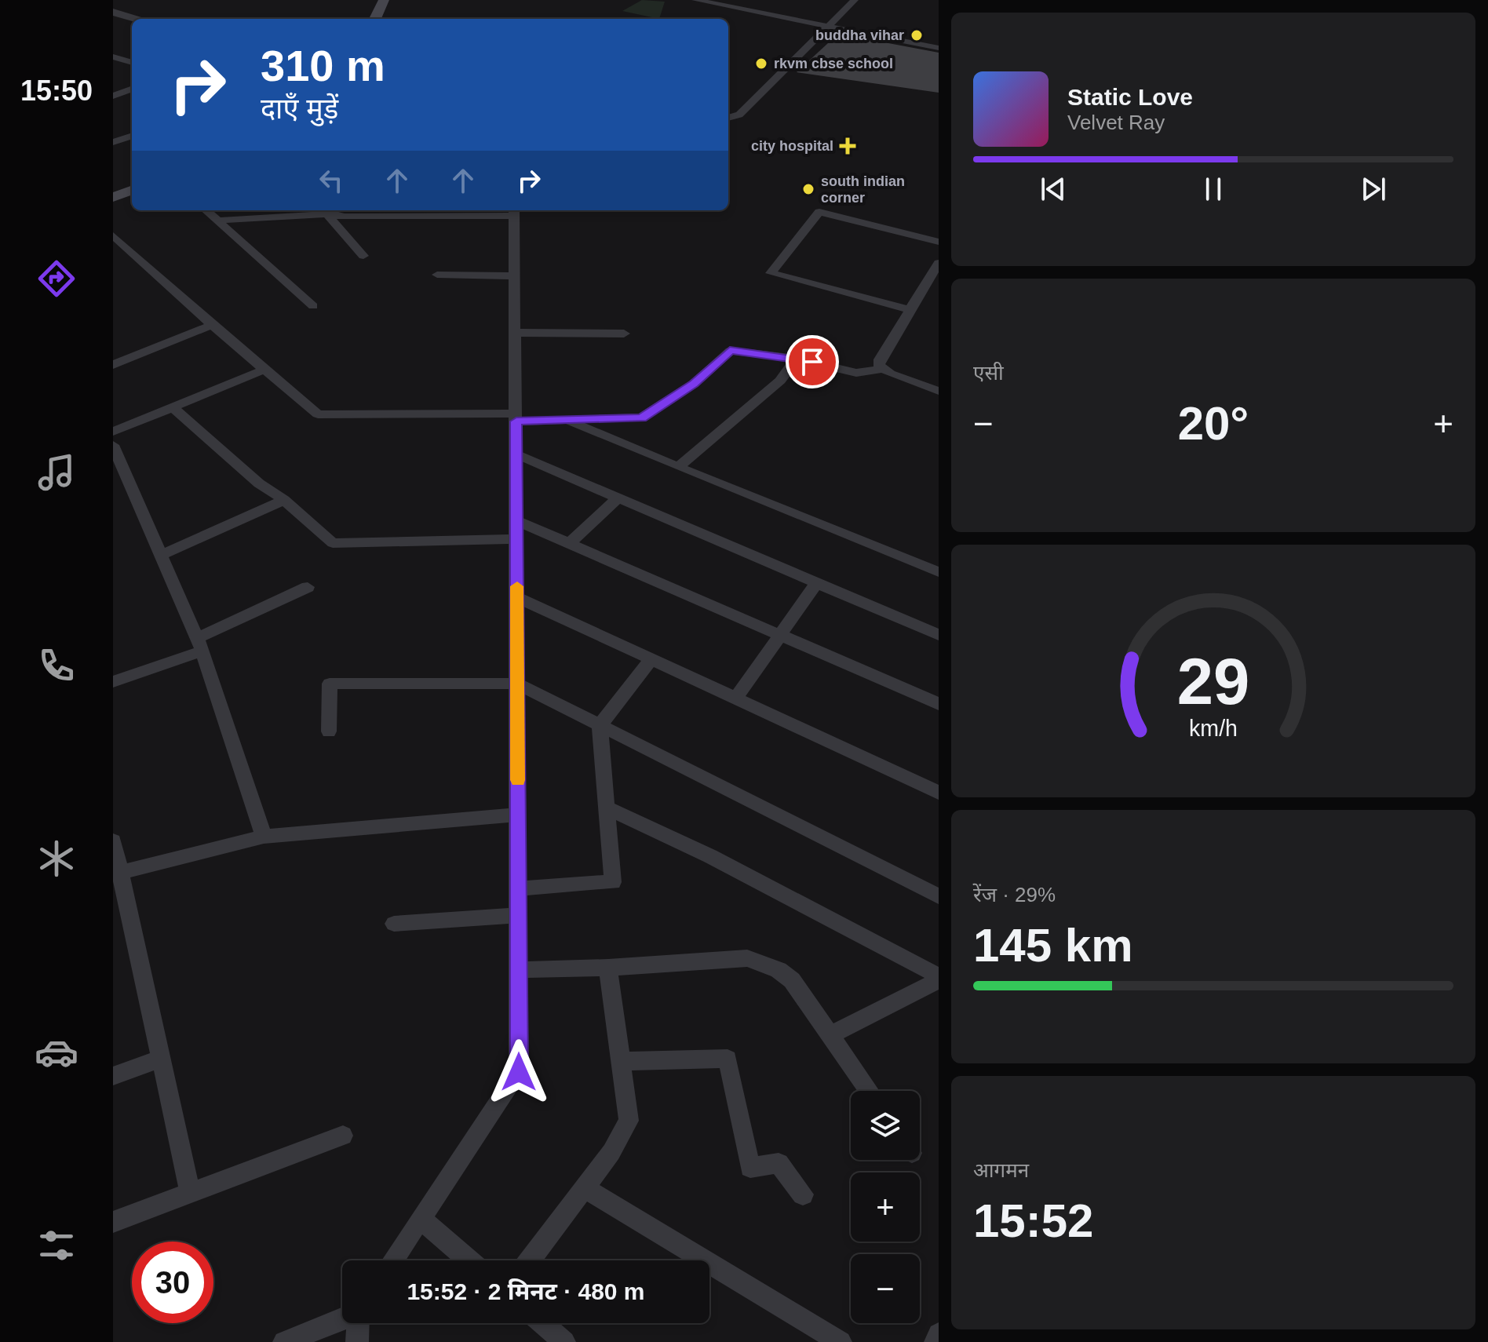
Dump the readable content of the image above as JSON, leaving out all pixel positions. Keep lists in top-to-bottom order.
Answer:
{
  "places": {
    "other": ["buddha vihar", "rkvm cbse school", "south indian corner"],
    "health": ["city hospital"]
  },
  "page": {
    "tabs": "15:50",
    "turn": ["310 m", "दाएँ मुड़ें"],
    "song": ["Static Love", "Velvet Ray"],
    "tile": [
      "एसी",
      ["रेंज · 29%", "145 km"],
      ["आगमन", "15:52"]
    ],
    "heat": ["−", "20°", "+"],
    "map_buttons": ["+", "−"],
    "limit": "30",
    "trip": "15:52 · 2 मिनट · 480 m",
    "gauge": ["29", "km/h"]
  }
}
